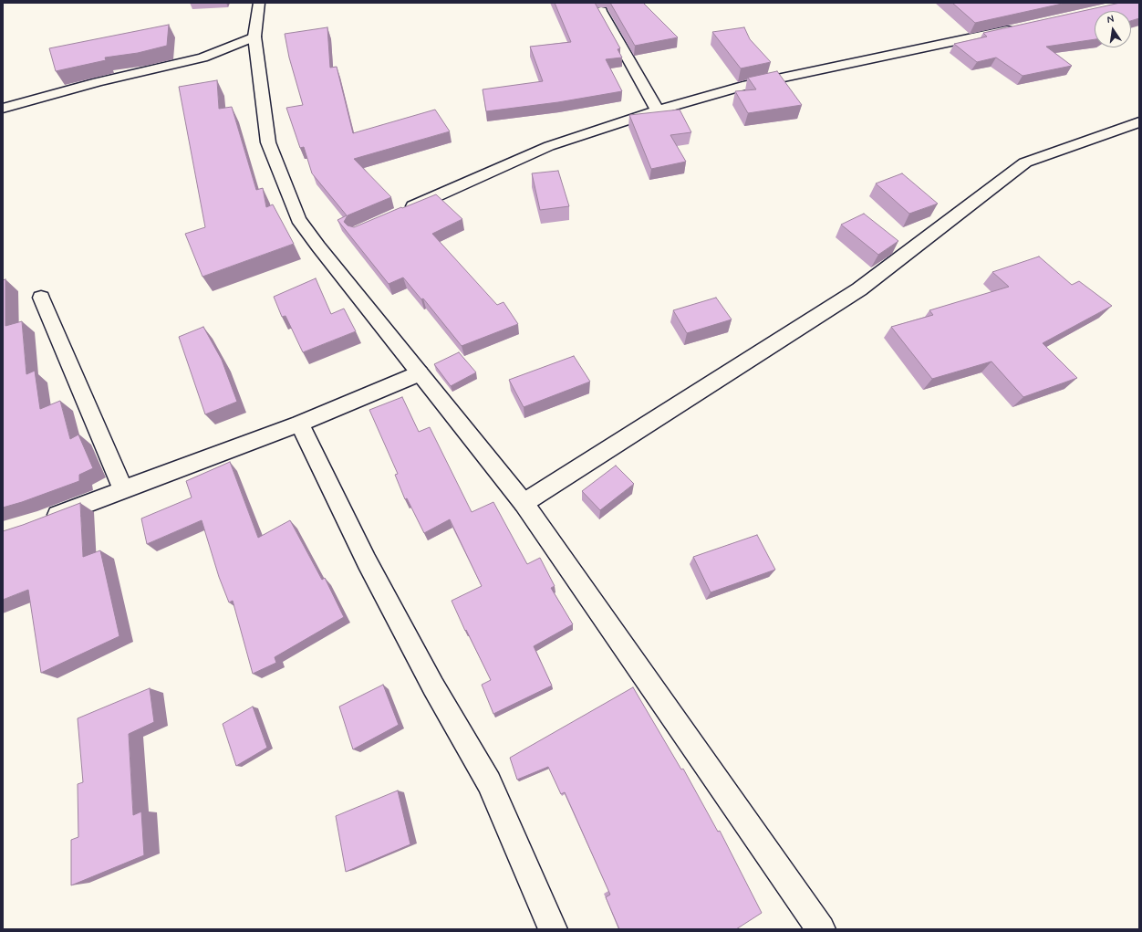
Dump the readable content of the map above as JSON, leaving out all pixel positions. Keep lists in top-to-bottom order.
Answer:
{
  "north": "top"
}
